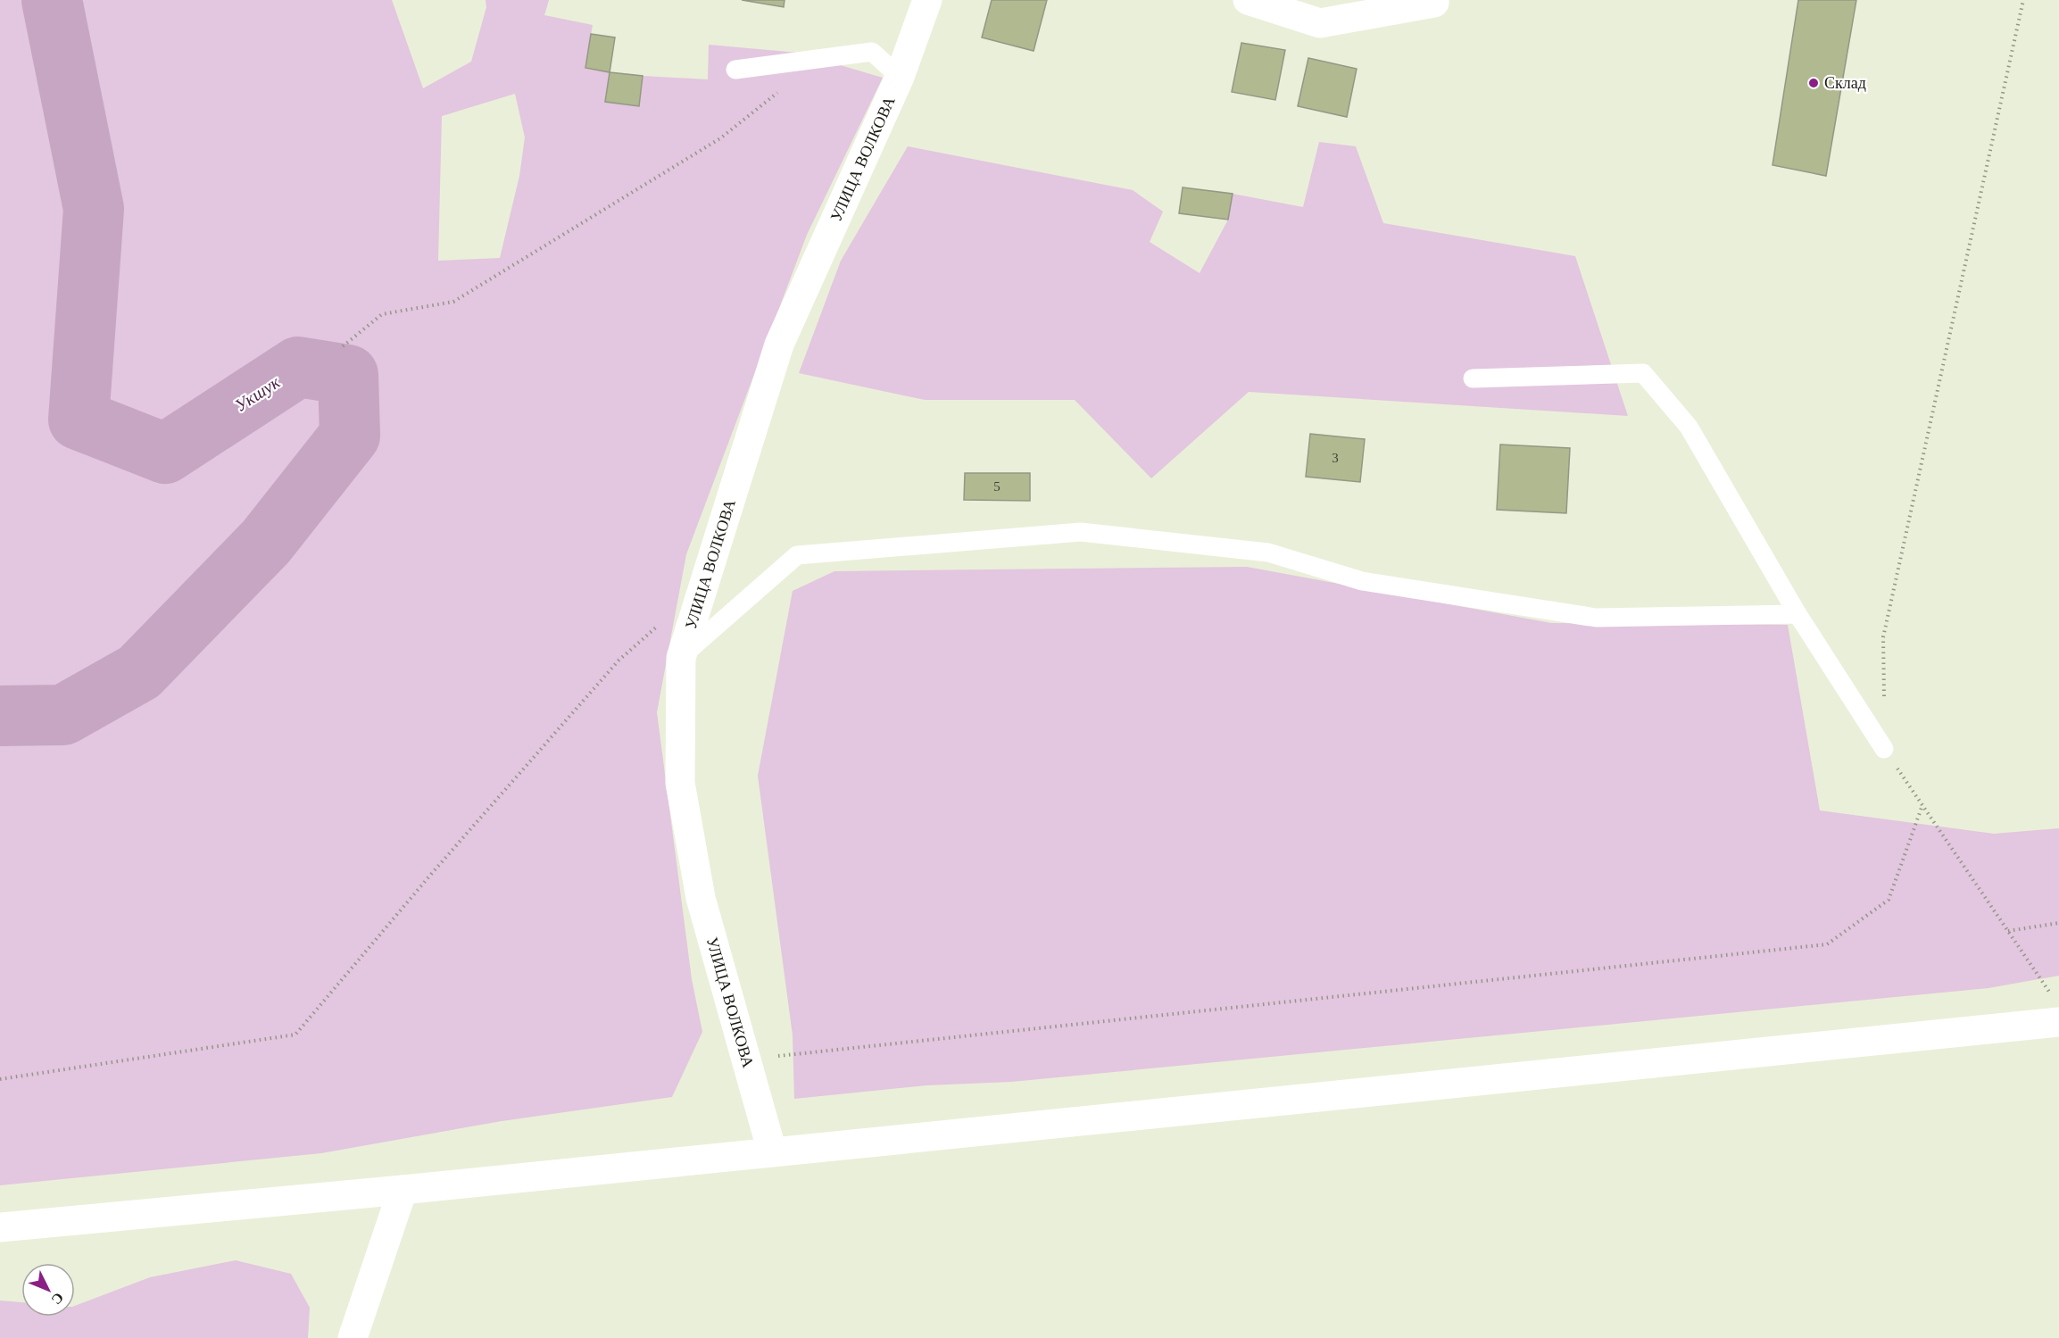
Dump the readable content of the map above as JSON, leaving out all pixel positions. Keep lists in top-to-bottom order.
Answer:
{
  "streets": {
    "main road": ["УЛИЦА ВОЛКОВА"]
  },
  "water": ["Укшук"],
  "places": ["Склад"],
  "house_numbers": ["3", "5"],
  "north": "bottom right"
}
